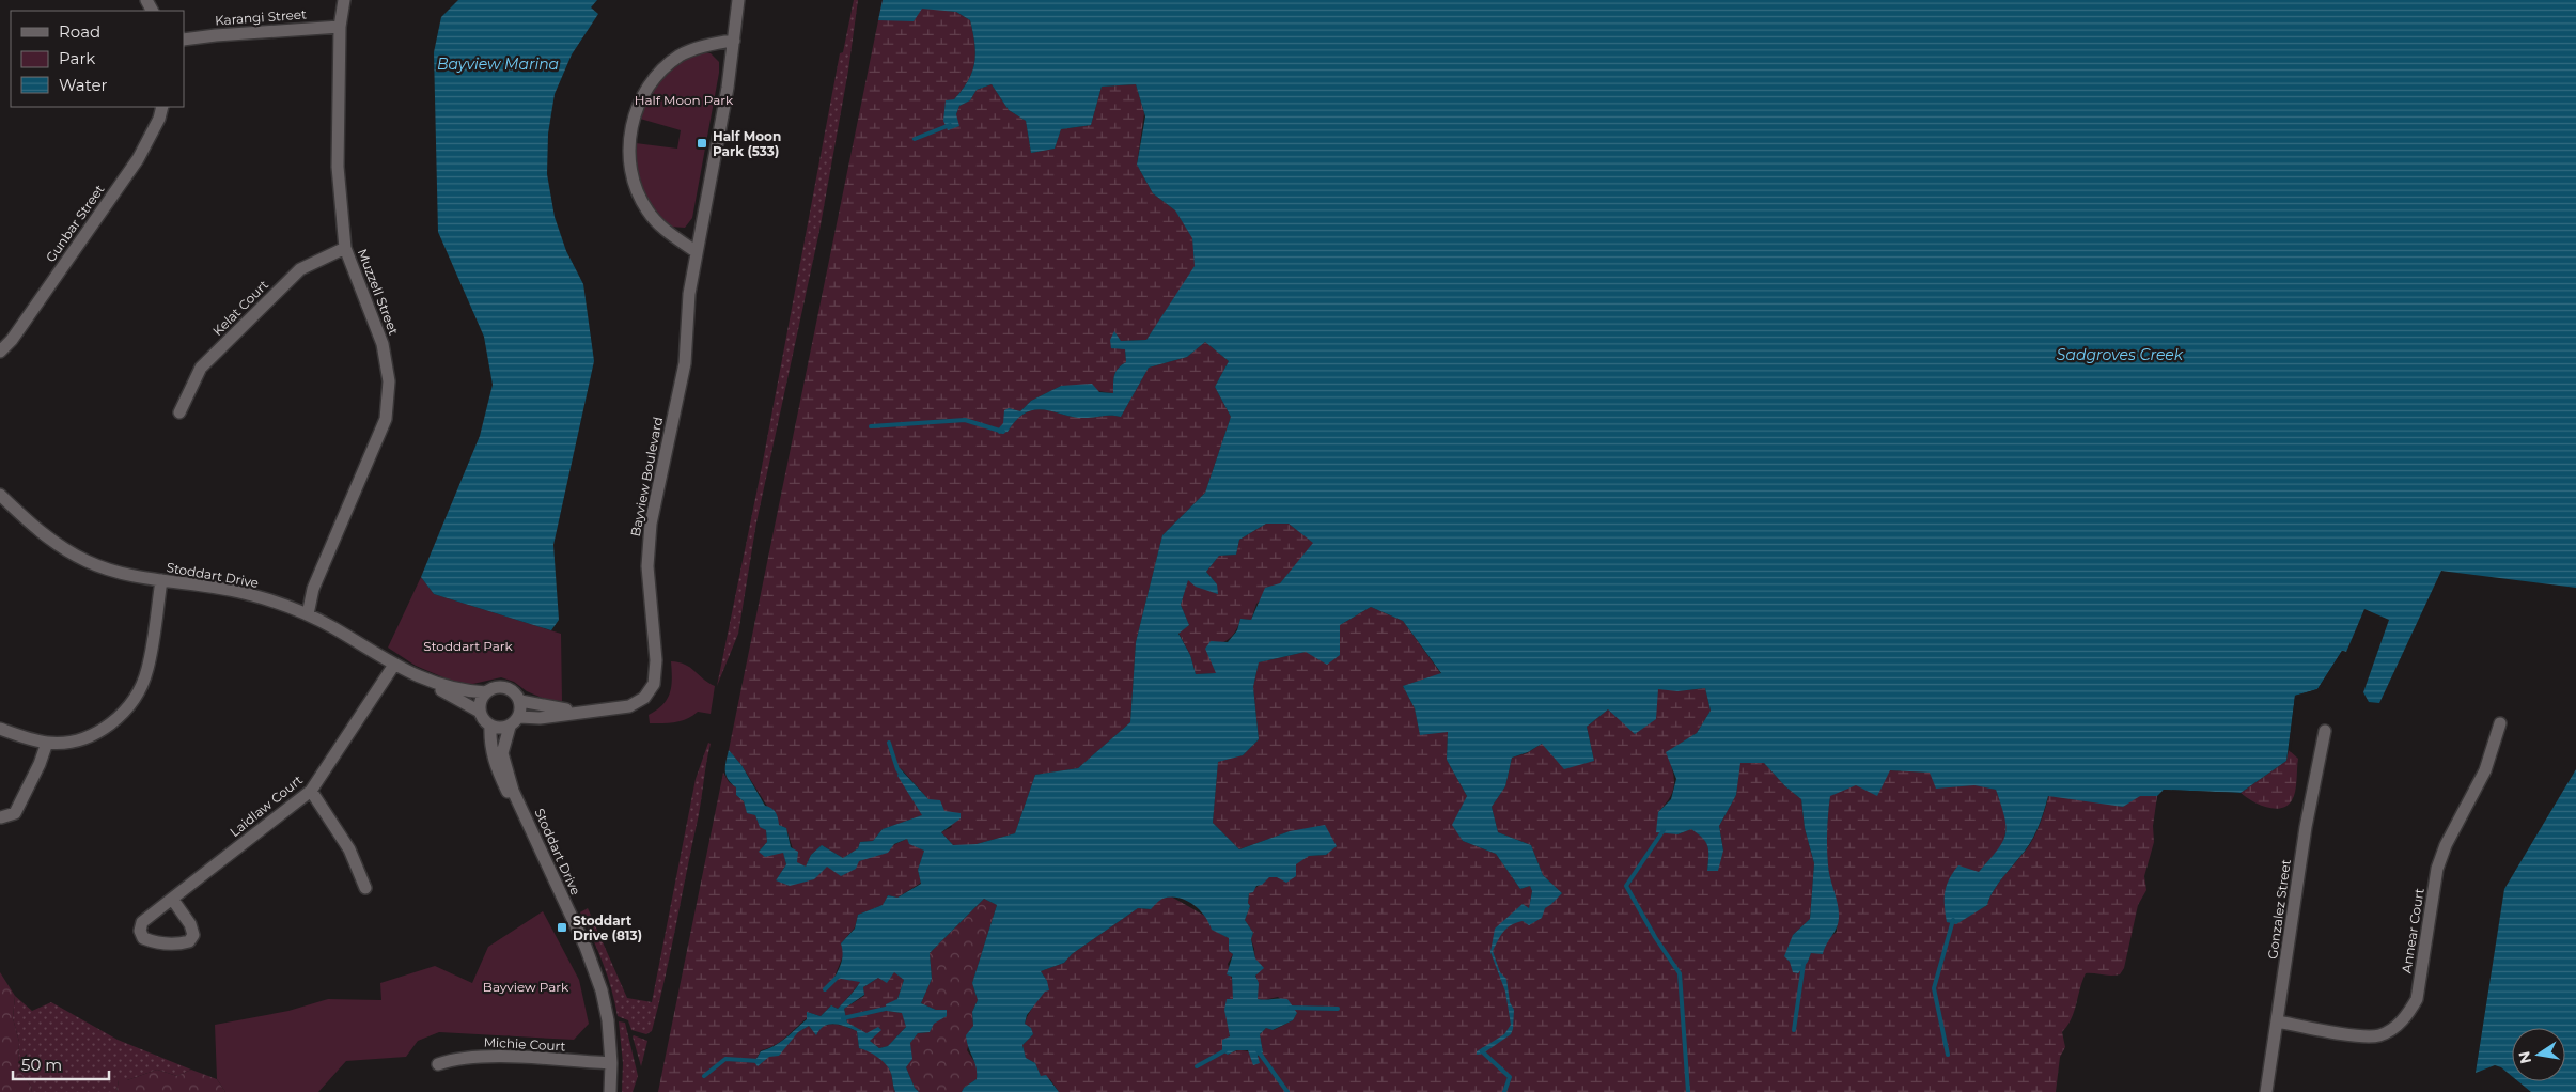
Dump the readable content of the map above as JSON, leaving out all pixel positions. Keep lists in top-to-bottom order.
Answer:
{
  "streets": {
    "street": [
      "Karangi Street",
      "Gunbar Street",
      "Muzzell Street",
      "Kelat Court",
      "Bayview Boulevard",
      "Stoddart Drive",
      "Laidlaw Court",
      "Gonzalez Street",
      "Annear Court",
      "Michie Court"
    ]
  },
  "crossings": [
    ["Karangi Street", "Muzzell Street"],
    ["Muzzell Street", "Kelat Court"],
    ["Muzzell Street", "Stoddart Drive"],
    ["Bayview Boulevard", "Stoddart Drive"],
    ["Stoddart Drive", "Laidlaw Court"],
    ["Stoddart Drive", "Michie Court"],
    ["Gonzalez Street", "Annear Court"]
  ],
  "water": ["Bayview Marina", "Sadgroves Creek"],
  "parks": ["Half Moon Park", "Stoddart Park", "Bayview Park"],
  "places": {
    "transit": ["Half Moon Park (533)", "Stoddart Drive (813)"]
  },
  "legend": ["Road", "Park", "Water"],
  "scale_bar": "50 m",
  "north": "left"
}
